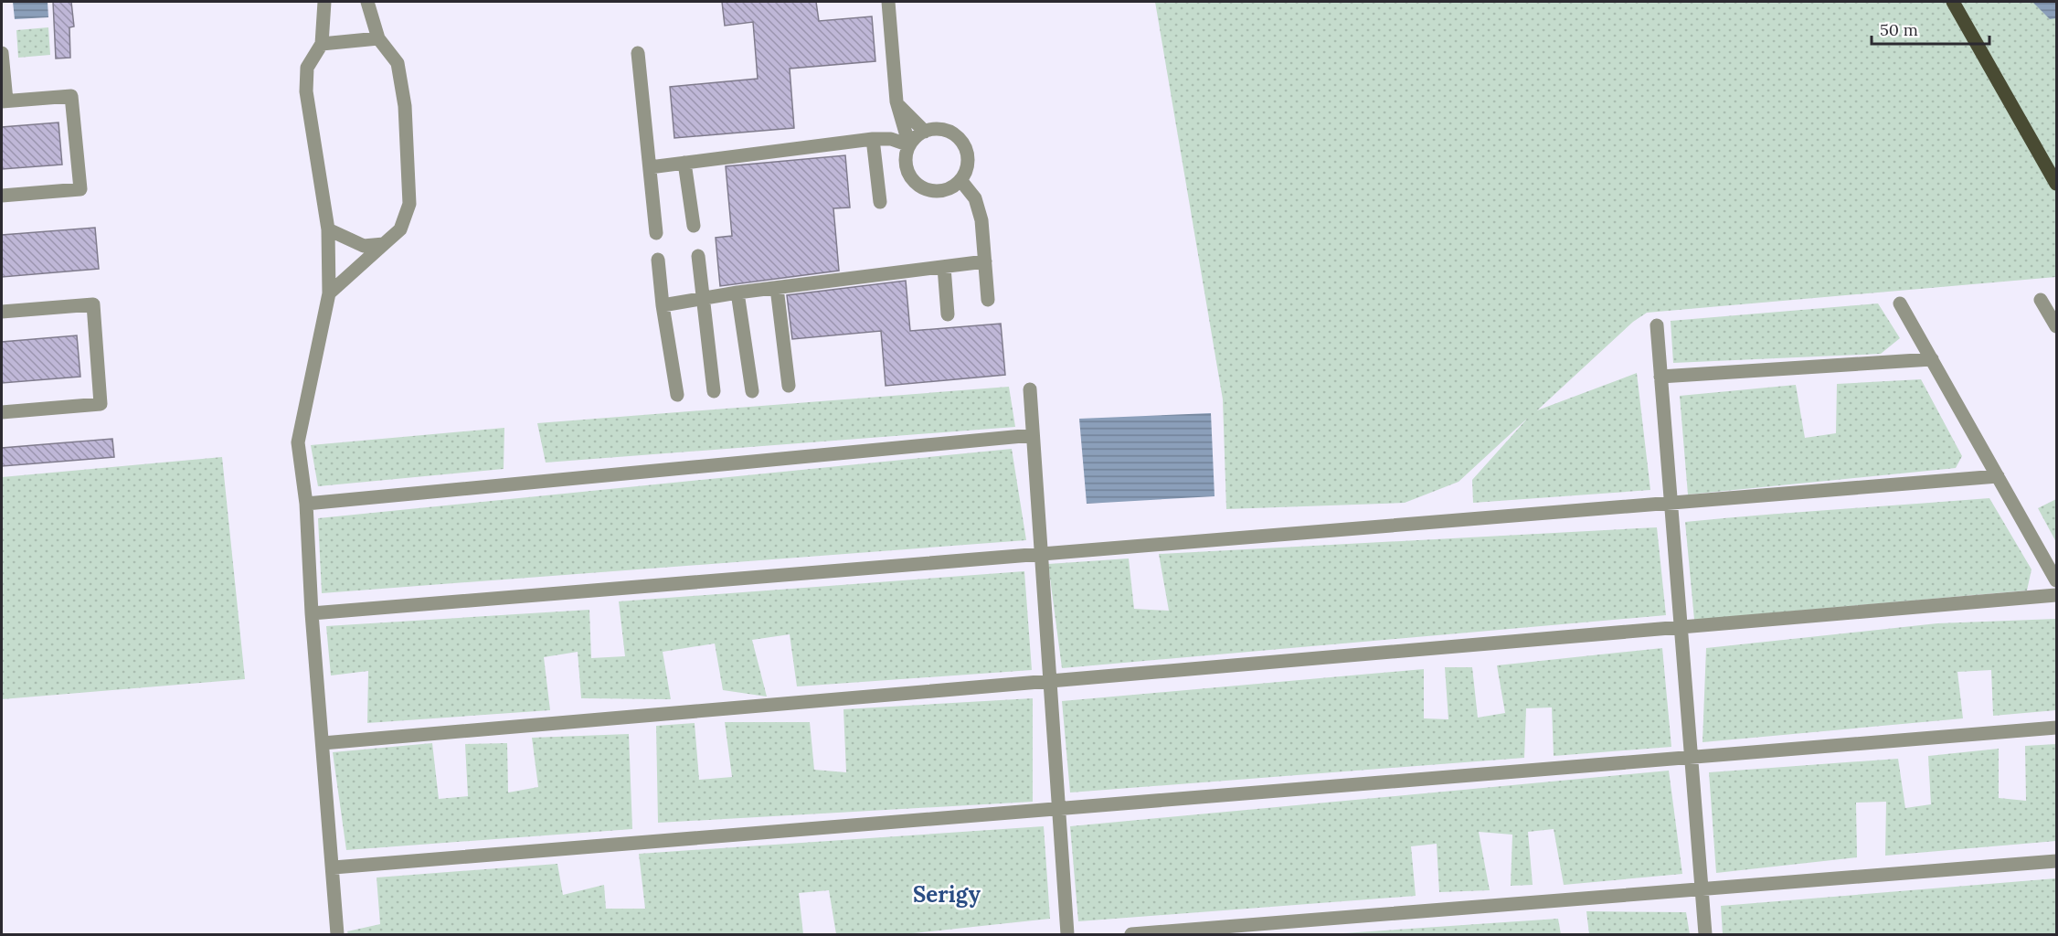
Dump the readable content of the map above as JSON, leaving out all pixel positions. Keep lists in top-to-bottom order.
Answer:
{
  "districts": ["Serigy"],
  "scale_bar": "50 m"
}
